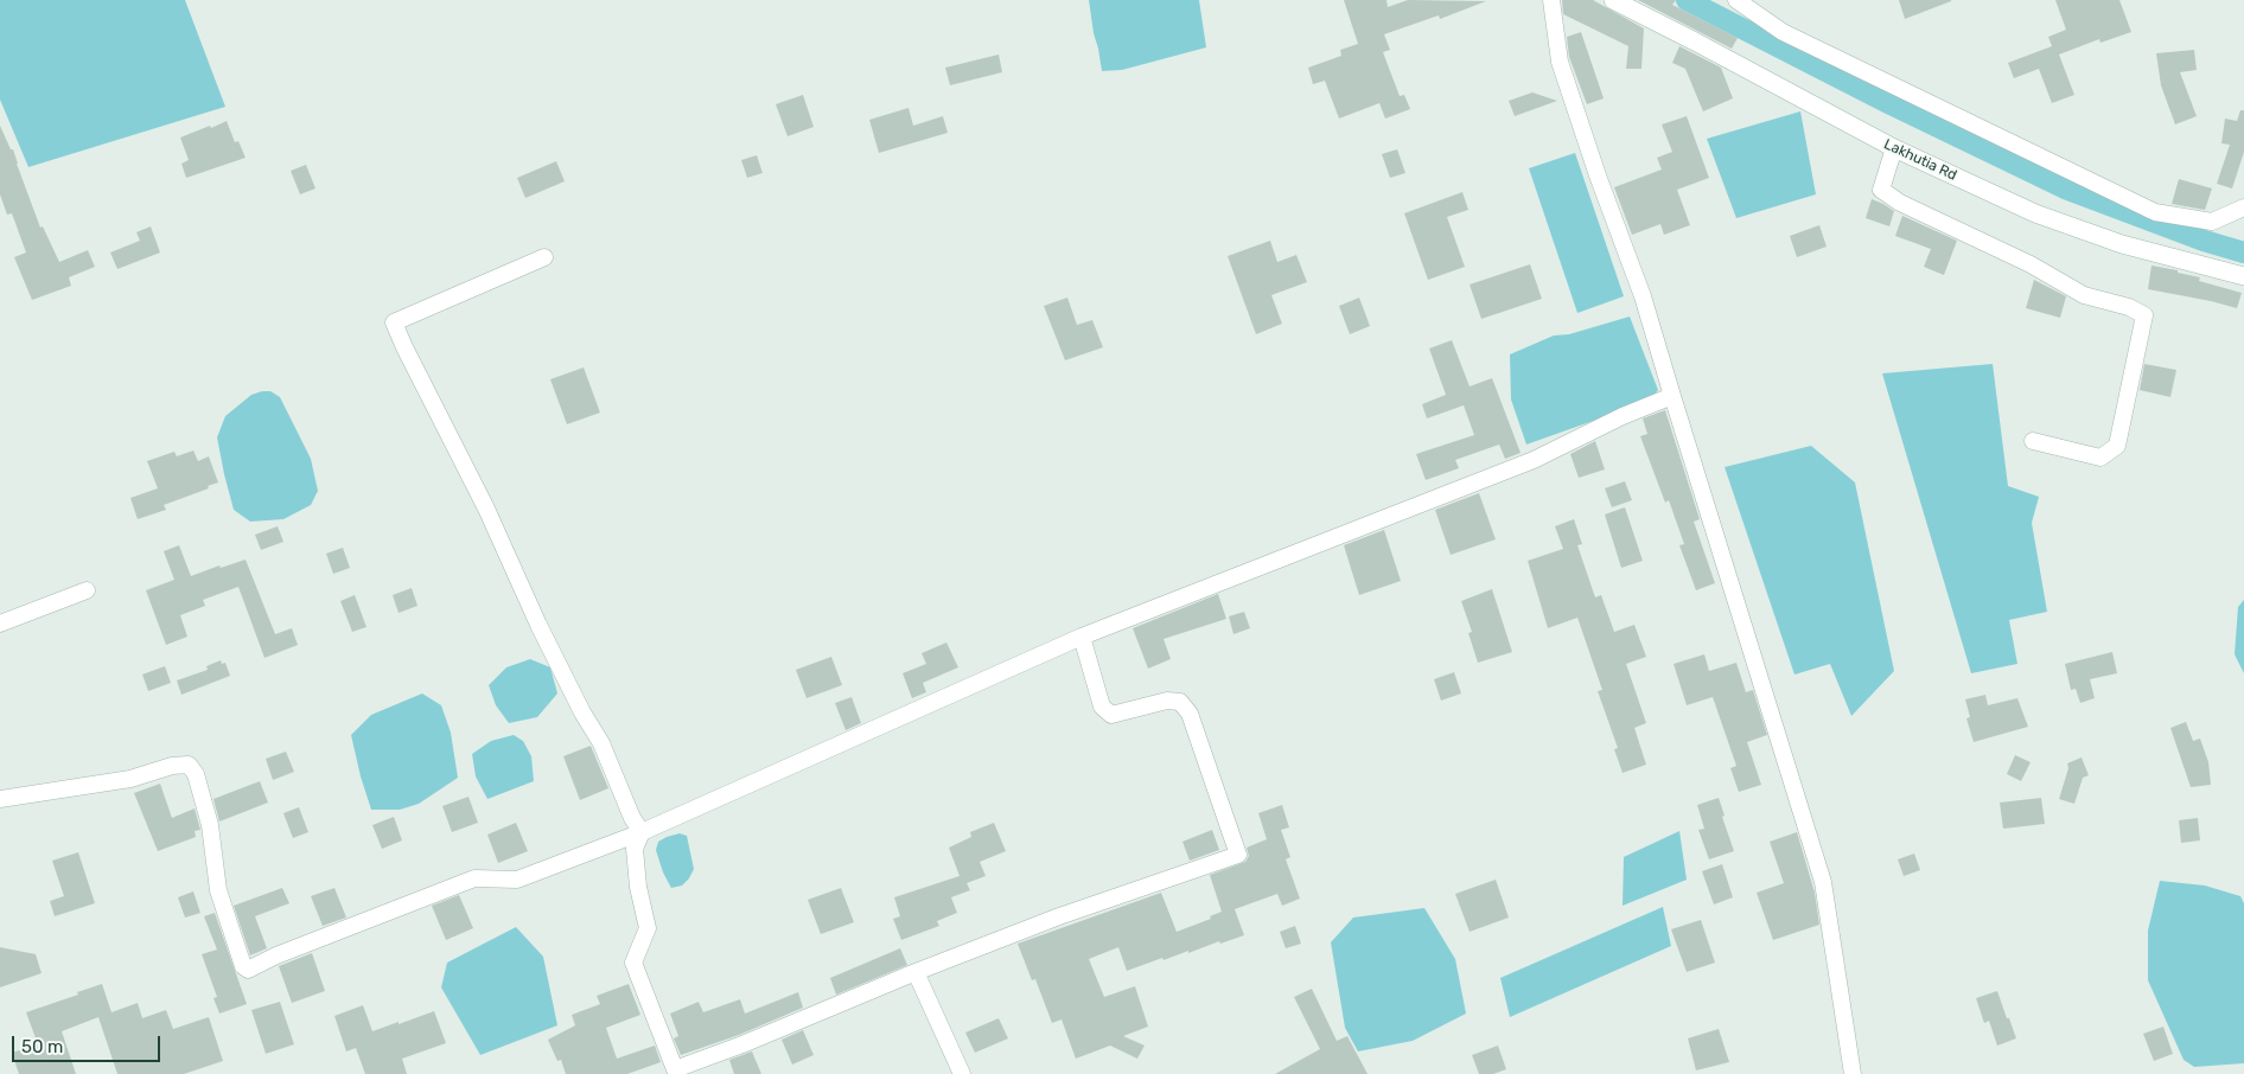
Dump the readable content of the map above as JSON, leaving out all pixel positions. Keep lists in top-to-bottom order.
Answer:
{
  "streets": {
    "street": ["Lakhutia Rd"]
  },
  "scale_bar": "50 m"
}
